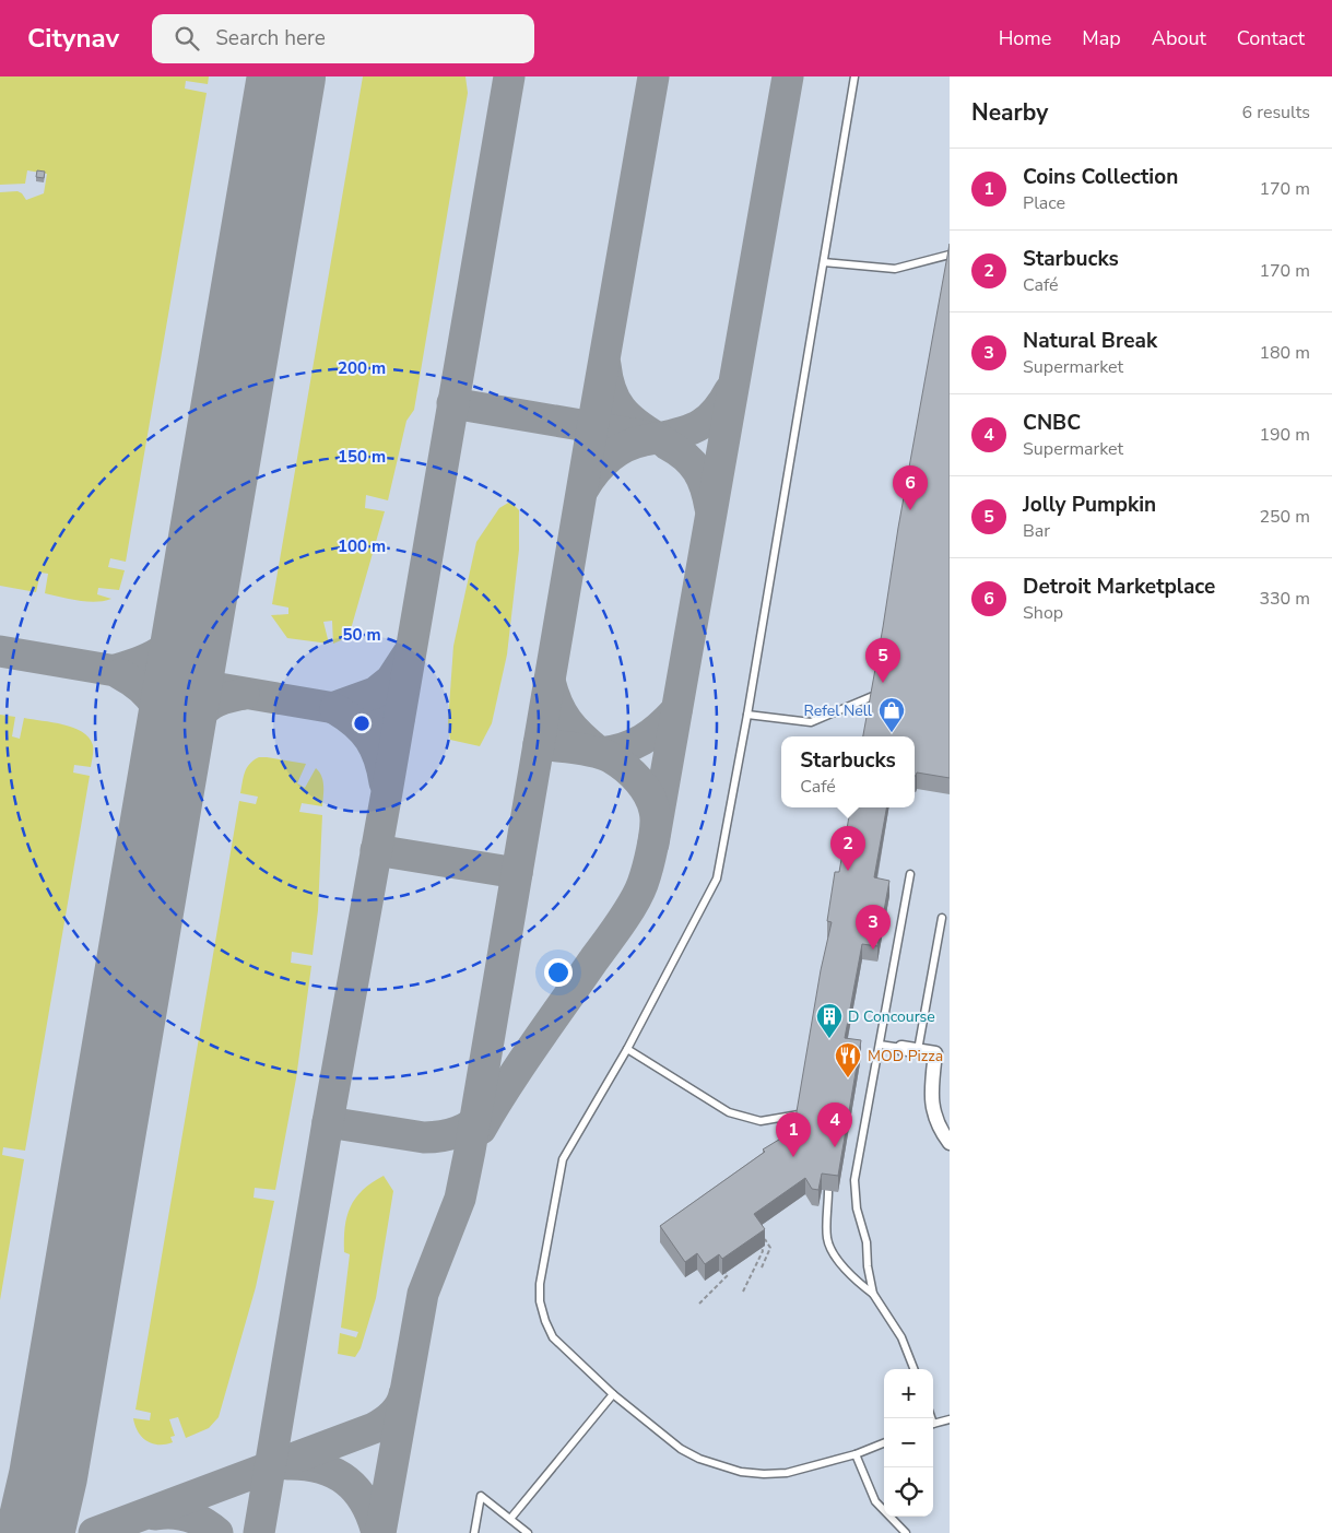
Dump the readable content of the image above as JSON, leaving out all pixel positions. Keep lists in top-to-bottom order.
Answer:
{
  "places": {
    "shop": ["Refel Nell"],
    "building": ["D Concourse"],
    "restaurant": ["MOD Pizza"]
  },
  "page": {
    "header": "Citynav",
    "search": "Search here",
    "nav": [
      "Home",
      "Map",
      "About",
      "Contact"
    ],
    "heading": ["Nearby", "6 results"],
    "list": [
      {
        "mark": "1",
        "name": "Coins Collection",
        "note": "Place",
        "value": "170 m"
      },
      {
        "mark": "2",
        "name": "Starbucks",
        "note": "Café",
        "value": "170 m"
      },
      {
        "mark": "3",
        "name": "Natural Break",
        "note": "Supermarket",
        "value": "180 m"
      },
      {
        "mark": "4",
        "name": "CNBC",
        "note": "Supermarket",
        "value": "190 m"
      },
      {
        "mark": "5",
        "name": "Jolly Pumpkin",
        "note": "Bar",
        "value": "250 m"
      },
      {
        "mark": "6",
        "name": "Detroit Marketplace",
        "note": "Shop",
        "value": "330 m"
      }
    ],
    "pins": [
      "6",
      "5",
      "2",
      "3",
      "4",
      "1"
    ],
    "popup": ["Starbucks", "Café"],
    "map_buttons": ["+", "−"]
  },
  "rings": [
    "200 m",
    "150 m",
    "100 m",
    "50 m"
  ]
}
